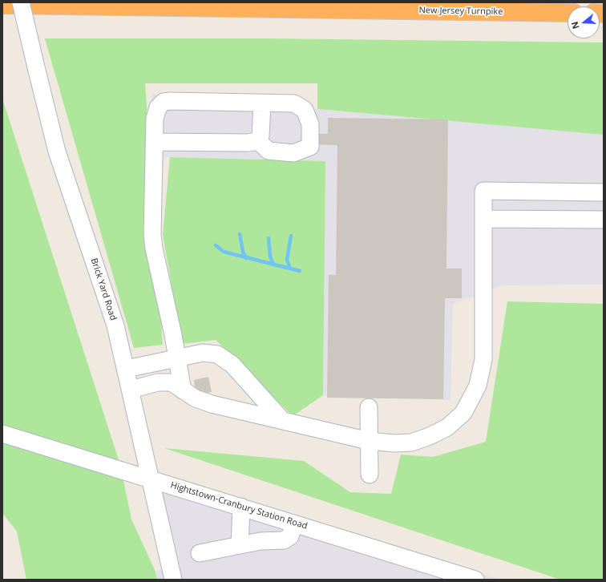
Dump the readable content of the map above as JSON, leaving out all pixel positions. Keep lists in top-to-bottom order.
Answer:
{
  "streets": {
    "highway": ["New Jersey Turnpike"],
    "street": ["Brick Yard Road", "Hightstown-Cranbury Station Road"]
  },
  "crossings": [
    ["Brick Yard Road", "Hightstown-Cranbury Station Road"]
  ],
  "north": "left"
}
